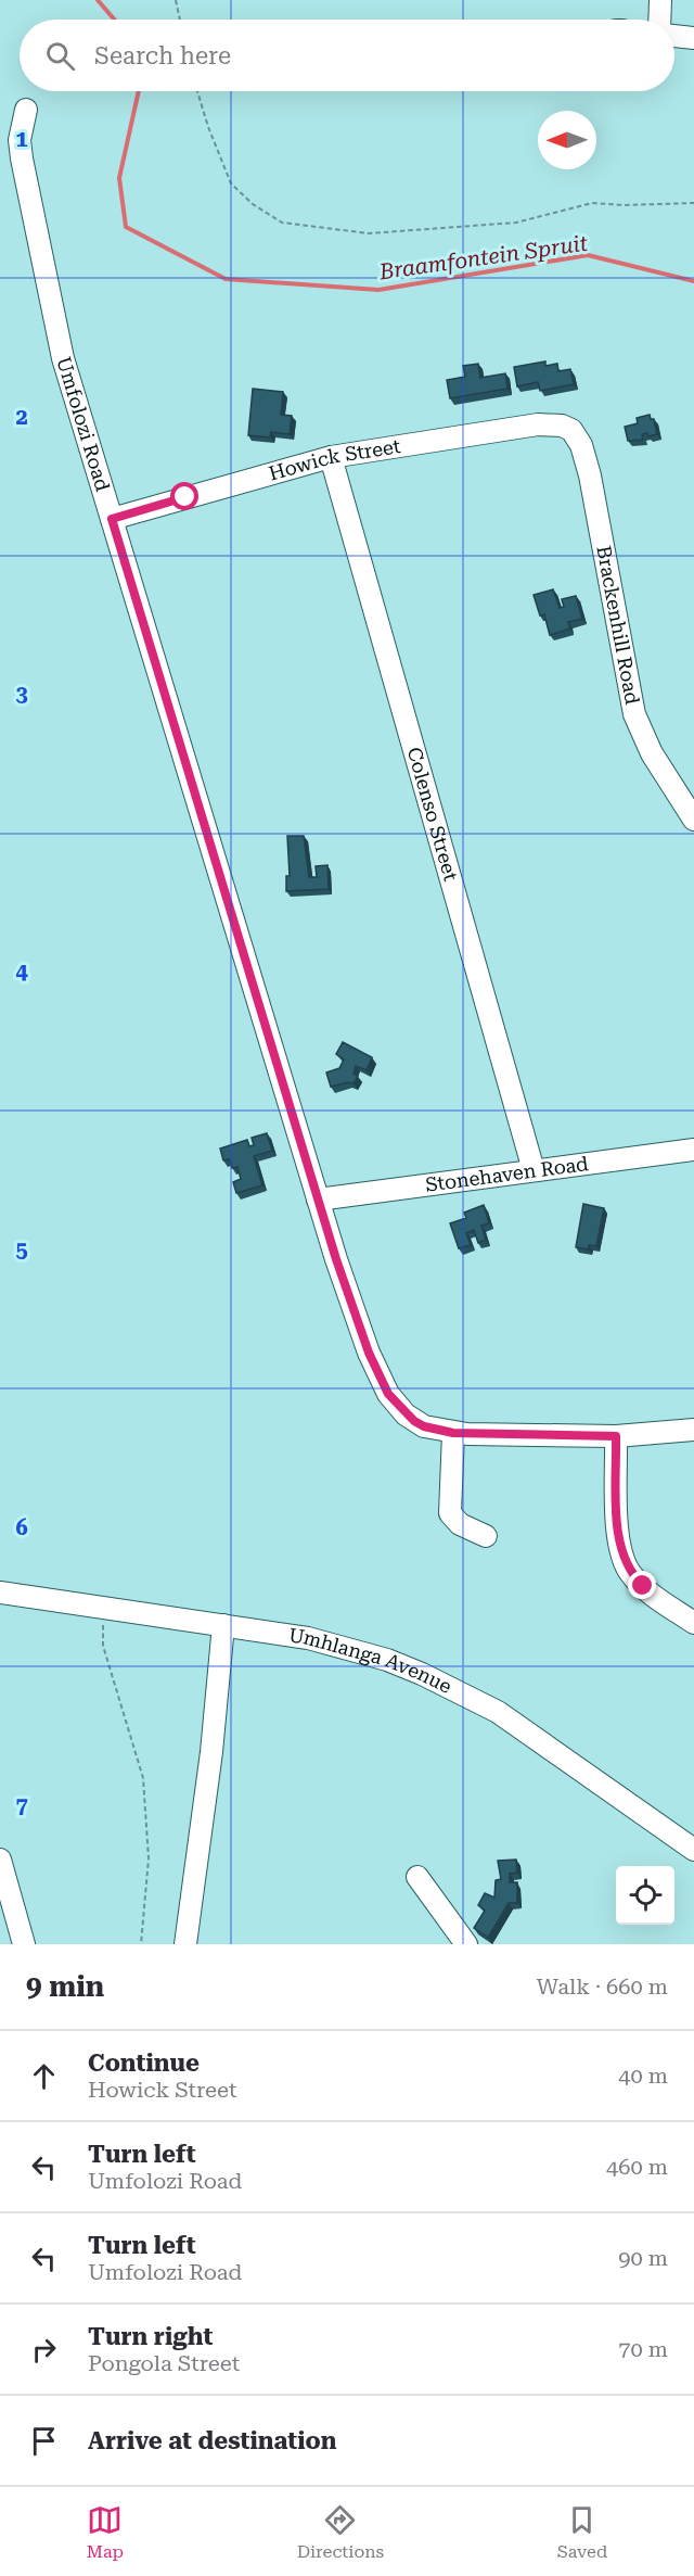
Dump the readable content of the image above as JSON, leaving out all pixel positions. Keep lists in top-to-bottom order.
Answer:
{
  "streets": {
    "street": [
      "Umfolozi Road",
      "Howick Street",
      "Brackenhill Road",
      "Colenso Street",
      "Stonehaven Road",
      "Umhlanga Avenue"
    ]
  },
  "crossings": [
    ["Umfolozi Road", "Howick Street"],
    ["Umfolozi Road", "Stonehaven Road"],
    ["Howick Street", "Brackenhill Road"],
    ["Howick Street", "Colenso Street"],
    ["Colenso Street", "Stonehaven Road"]
  ],
  "water": ["Braamfontein Spruit"],
  "north": "left",
  "page": {
    "search": "Search here",
    "heading": ["9 min", "Walk · 660 m"],
    "list": [
      ["Continue", "Howick Street", "40 m"],
      ["Turn left", "Umfolozi Road", "460 m"],
      ["Turn left", "Umfolozi Road", "90 m"],
      ["Turn right", "Pongola Street", "70 m"],
      "Arrive at destination"
    ],
    "nav": ["Map", "Directions", "Saved"]
  },
  "grid": {
    "rows": [
      "1",
      "2",
      "3",
      "4",
      "5",
      "6",
      "7"
    ]
  }
}
